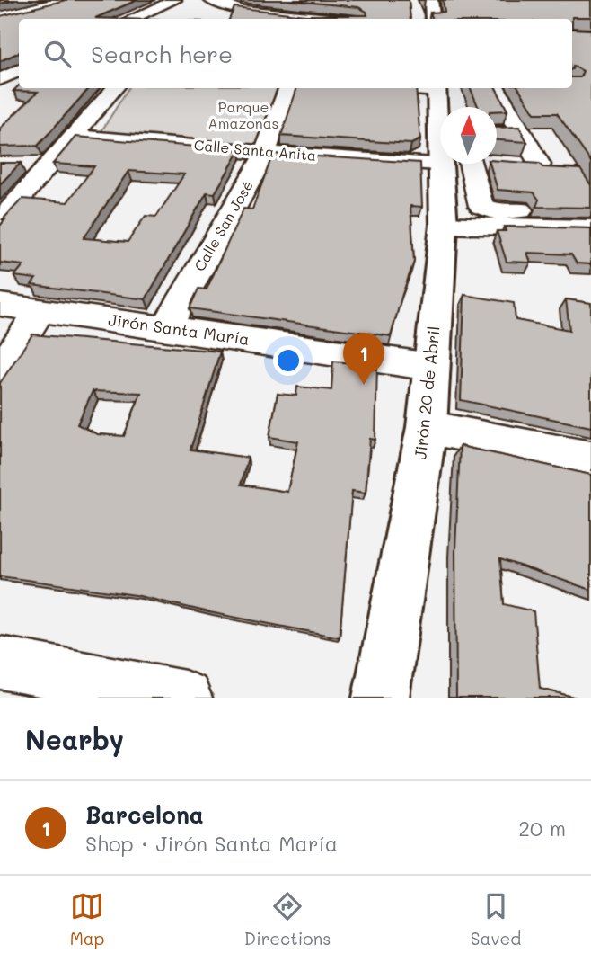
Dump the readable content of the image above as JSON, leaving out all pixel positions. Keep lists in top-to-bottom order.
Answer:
{
  "streets": {
    "main road": ["Jirón 20 de Abril"],
    "street": ["Calle Santa Anita", "Calle San José", "Jirón Santa María"]
  },
  "crossings": [
    ["Calle Santa Anita", "Calle San José"],
    ["Calle San José", "Jirón Santa María"],
    ["Jirón Santa María", "Jirón 20 de Abril"]
  ],
  "parks": ["Parque Amazonas"],
  "north": "top",
  "page": {
    "search": "Search here",
    "pins": "1",
    "heading": "Nearby",
    "list": [
      {
        "mark": "1",
        "name": "Barcelona",
        "note": "Shop · Jirón Santa María",
        "value": "20 m"
      }
    ],
    "nav": ["Map", "Directions", "Saved"]
  }
}
